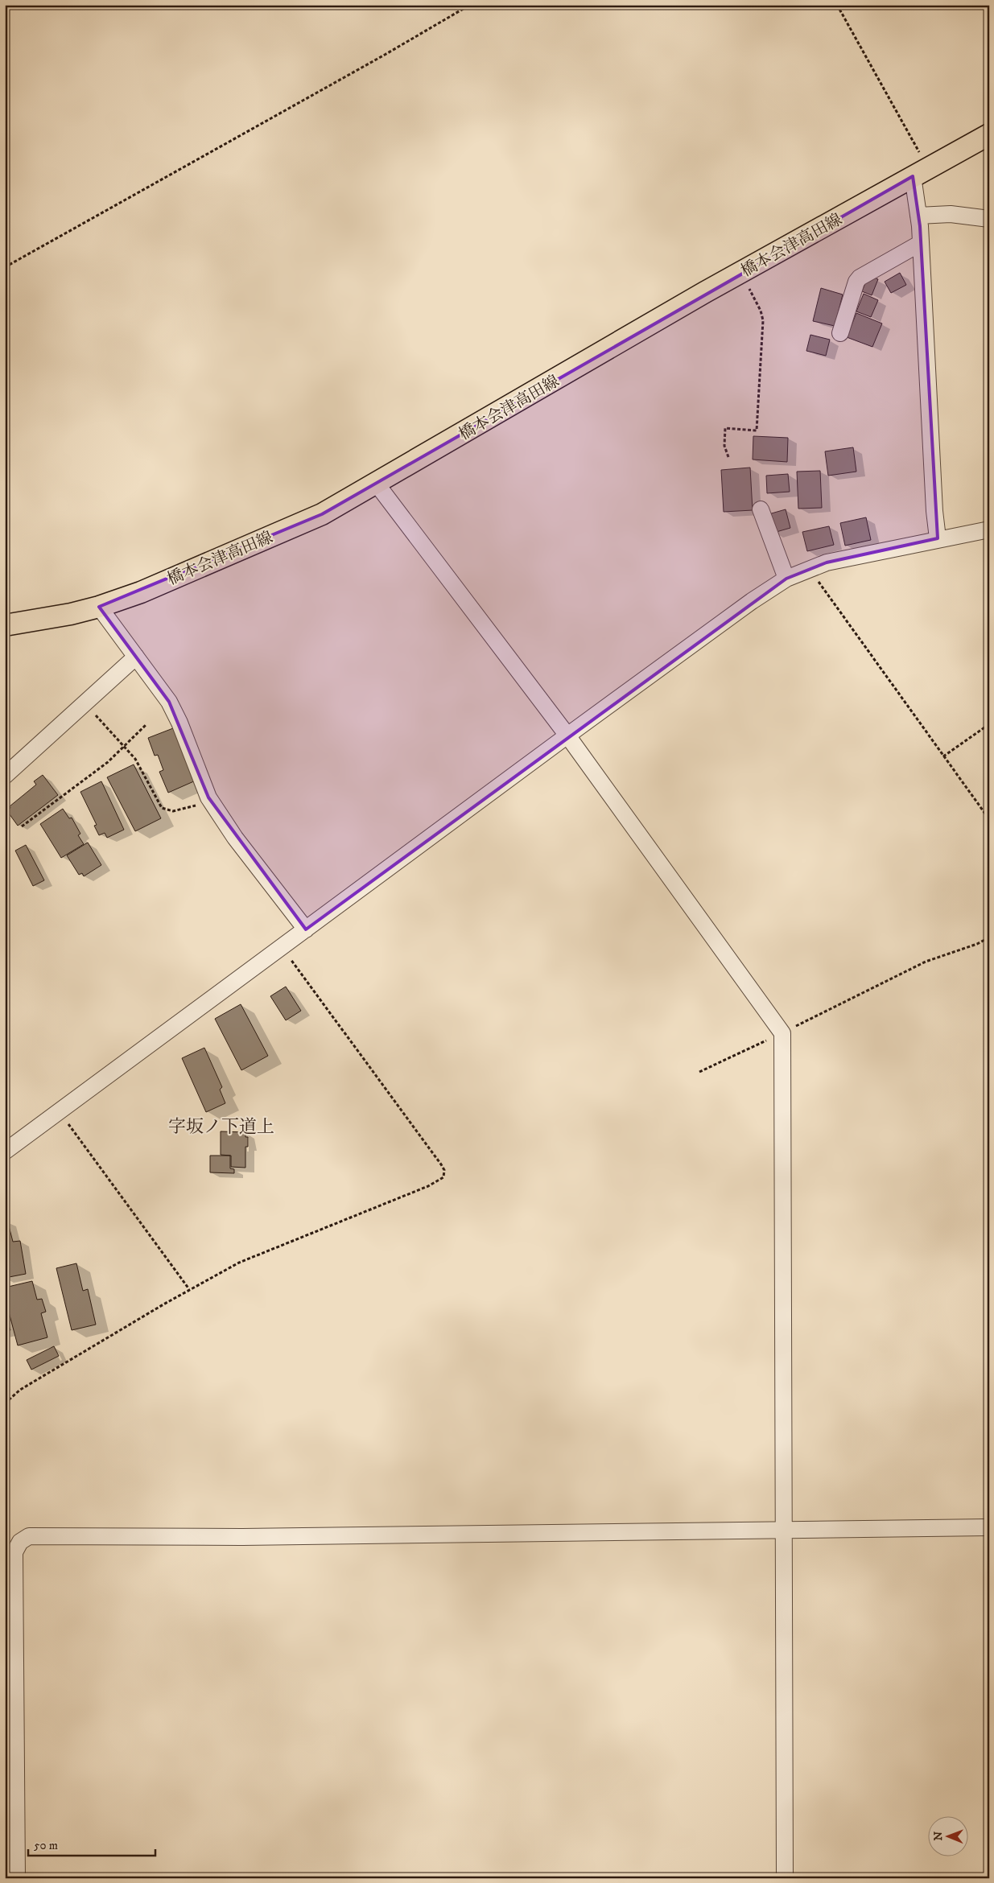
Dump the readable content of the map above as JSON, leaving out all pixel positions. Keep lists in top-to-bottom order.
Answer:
{
  "streets": {
    "main road": ["橋本会津高田線"]
  },
  "districts": ["字坂ノ下道上"],
  "scale_bar": "50 m",
  "north": "left"
}
